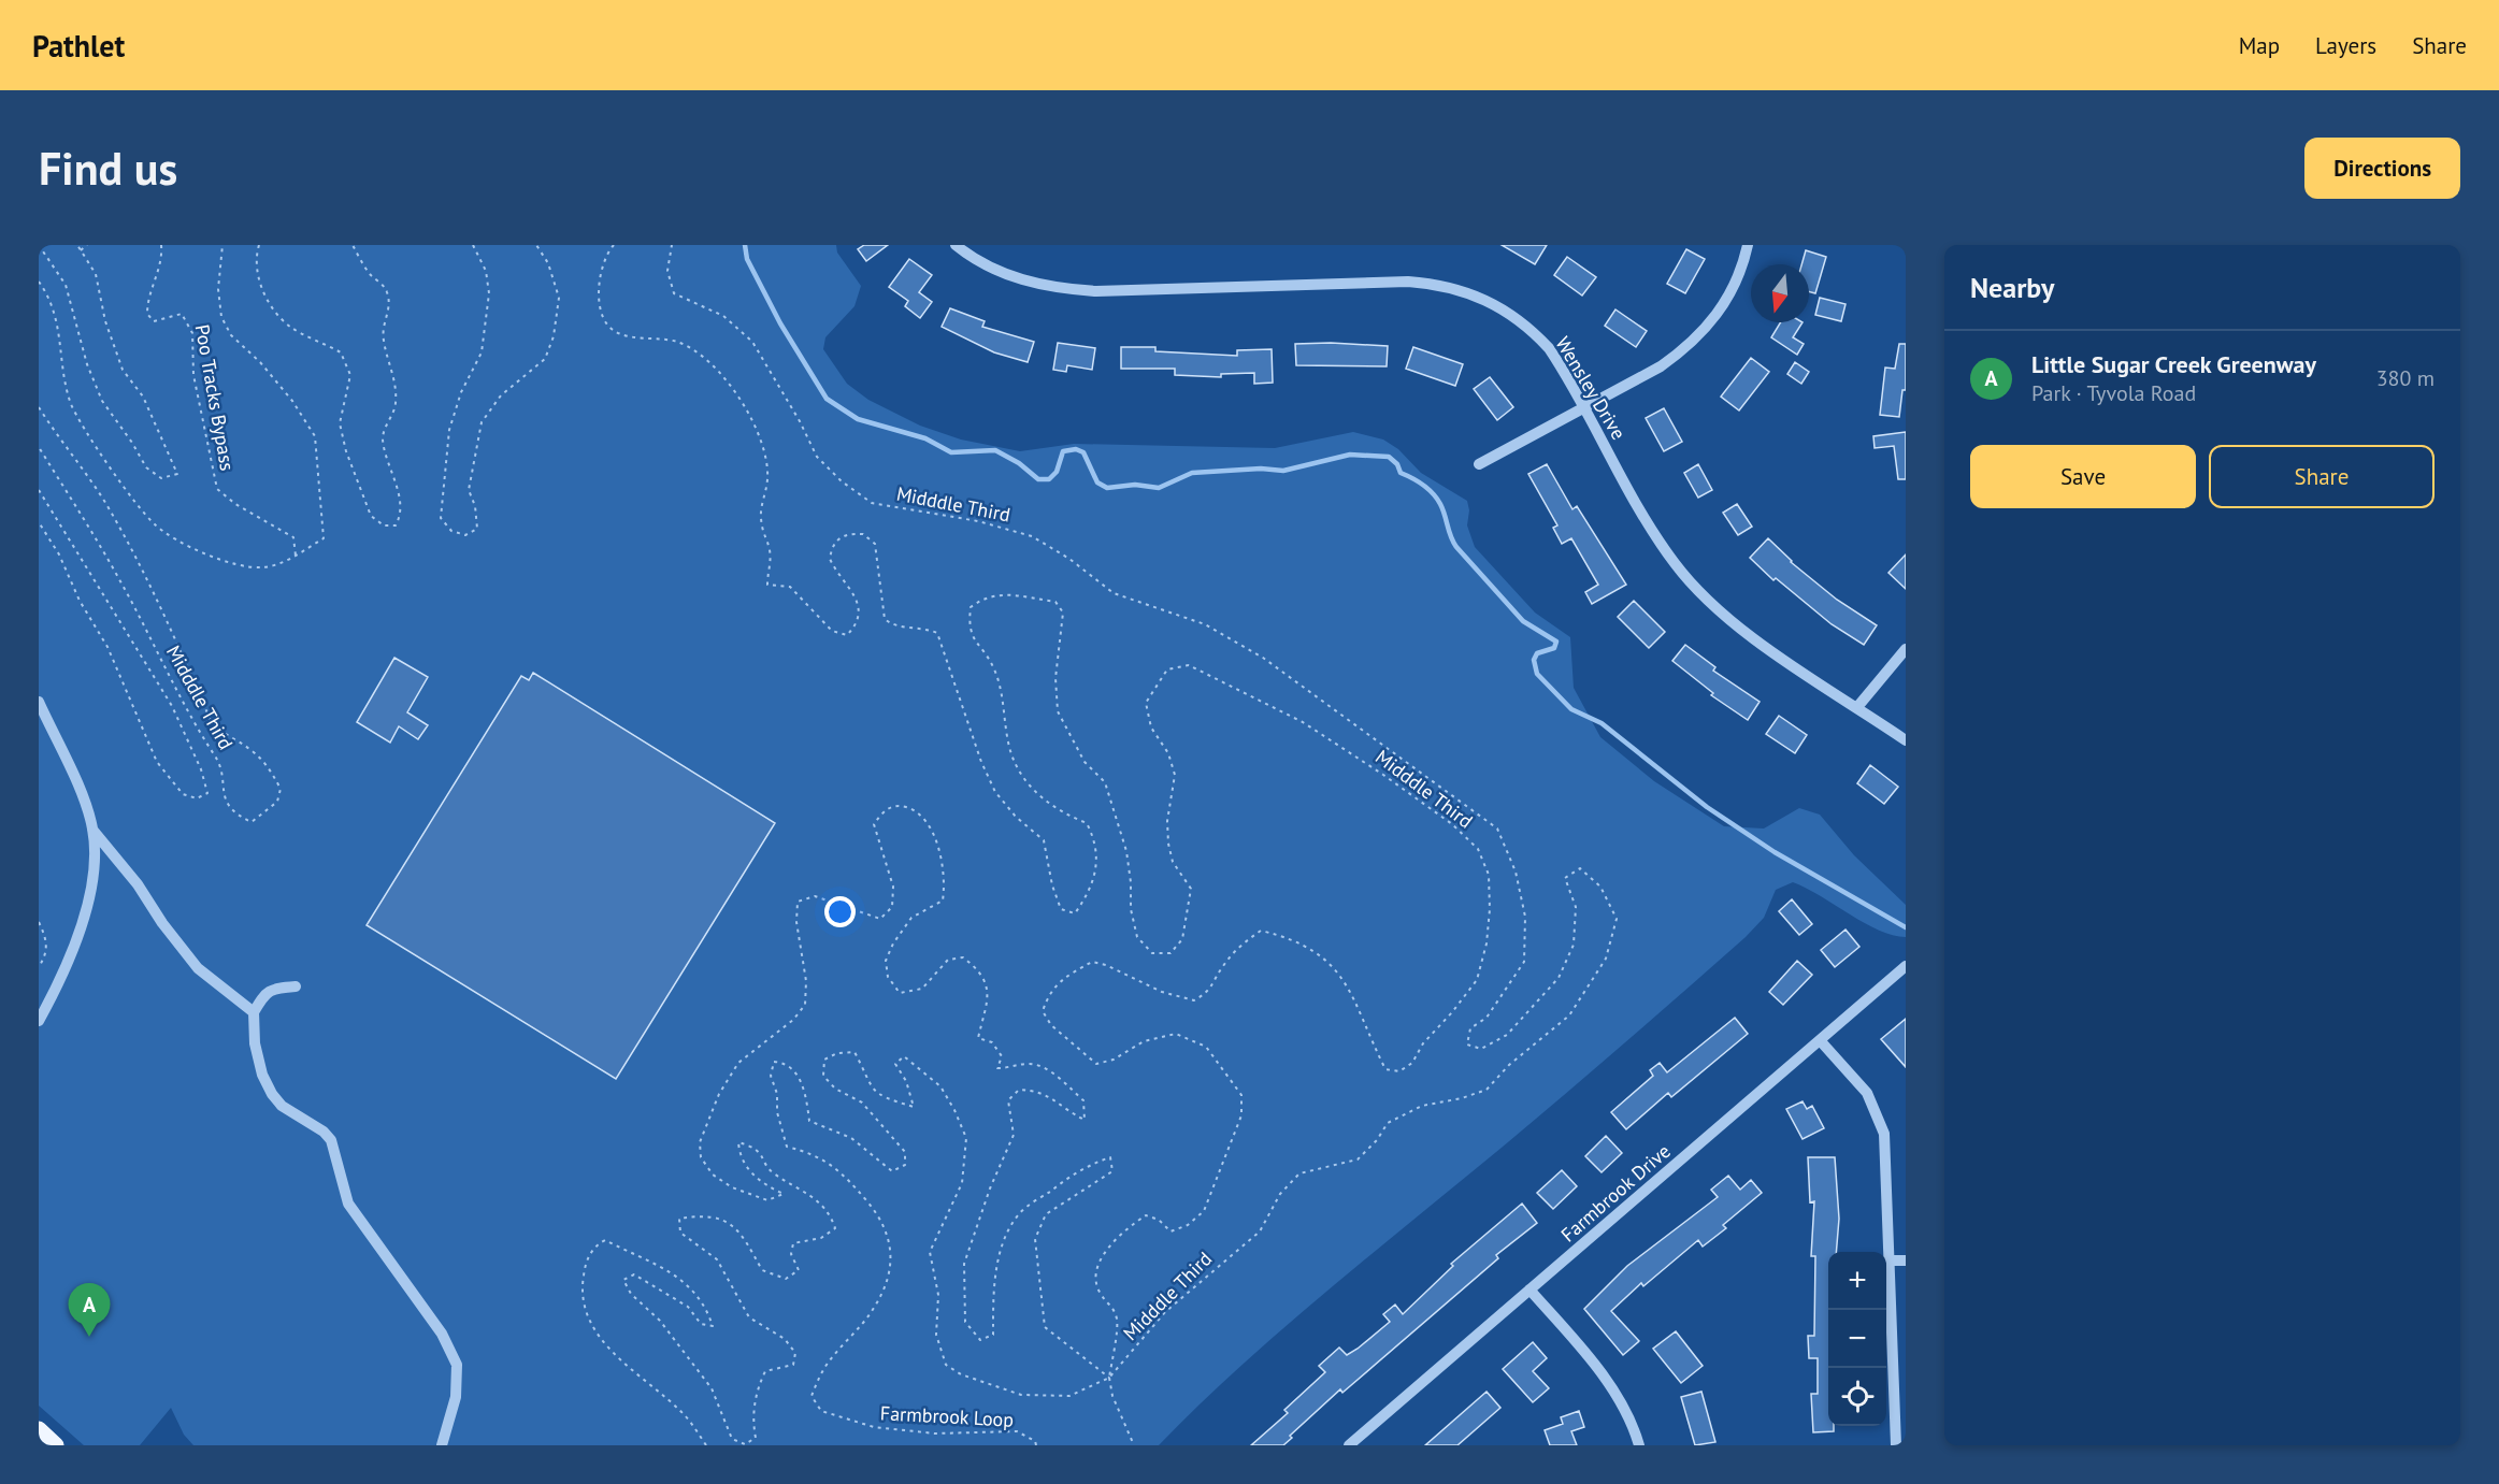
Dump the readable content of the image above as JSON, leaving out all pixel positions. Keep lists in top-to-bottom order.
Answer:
{
  "streets": {
    "street": ["Wensley Drive", "Farmbrook Drive"],
    "path": ["Poo Tracks Bypass", "Midddle Third", "Farmbrook Loop"]
  },
  "crossings": [
    ["Midddle Third", "Farmbrook Loop"]
  ],
  "north": "bottom",
  "page": {
    "header": "Pathlet",
    "nav": ["Map", "Layers", "Share"],
    "buttons": [
      "Directions",
      ["Save", "Share"]
    ],
    "title": "Find us",
    "heading": "Nearby",
    "list": [
      {
        "mark": "A",
        "name": "Little Sugar Creek Greenway",
        "note": "Park · Tyvola Road",
        "value": "380 m"
      }
    ],
    "map_buttons": ["+", "−"],
    "pins": "A"
  }
}
